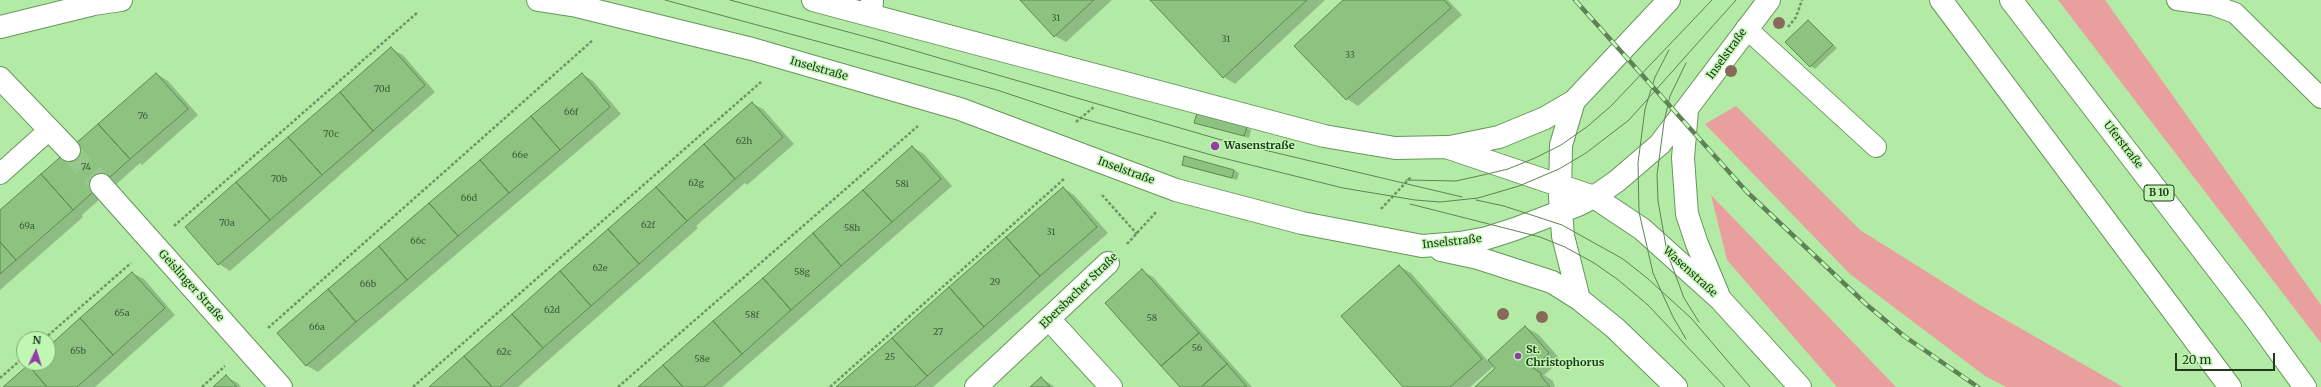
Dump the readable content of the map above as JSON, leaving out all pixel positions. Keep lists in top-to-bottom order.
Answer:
{
  "streets": {
    "main road": [
      "Inselstraße",
      "Uferstraße",
      "B 10",
      "Wasenstraße",
      "Geislinger Straße",
      "Ebersbacher Straße"
    ]
  },
  "crossings": [
    ["Inselstraße", "Wasenstraße"],
    ["Inselstraße", "Ebersbacher Straße"]
  ],
  "places": ["Wasenstraße", "St. Christophorus"],
  "house_numbers": [
    "31",
    "31",
    "33",
    "70d",
    "66f",
    "76",
    "70c",
    "62h",
    "66e",
    "74",
    "70b",
    "62g",
    "58i",
    "66d",
    "70a",
    "62f",
    "69a",
    "58h",
    "31",
    "66c",
    "62e",
    "58g",
    "29",
    "66b",
    "62d",
    "65a",
    "58f",
    "58",
    "66a",
    "27",
    "56",
    "65b",
    "62c",
    "25",
    "58e"
  ],
  "scale_bar": "20 m",
  "north": "top"
}
